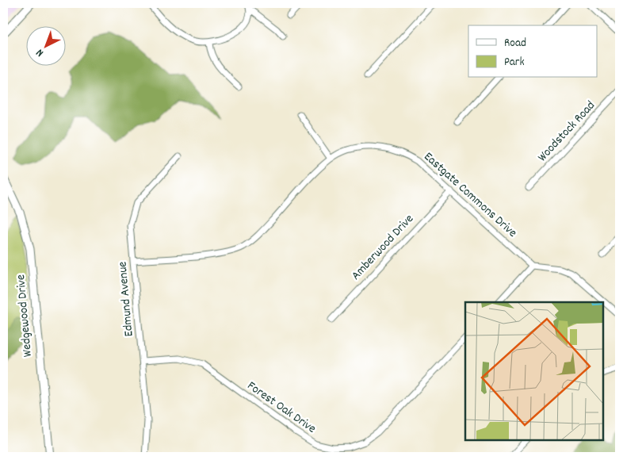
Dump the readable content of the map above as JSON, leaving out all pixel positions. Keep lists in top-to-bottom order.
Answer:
{
  "streets": {
    "street": [
      "Woodstock Road",
      "Eastgate Commons Drive",
      "Amberwood Drive",
      "Edmund Avenue",
      "Wedgewood Drive",
      "Forest Oak Drive"
    ]
  },
  "crossings": [
    ["Eastgate Commons Drive", "Amberwood Drive"],
    ["Eastgate Commons Drive", "Edmund Avenue"],
    ["Edmund Avenue", "Forest Oak Drive"]
  ],
  "legend": ["Road", "Park"],
  "north": "bottom left"
}
